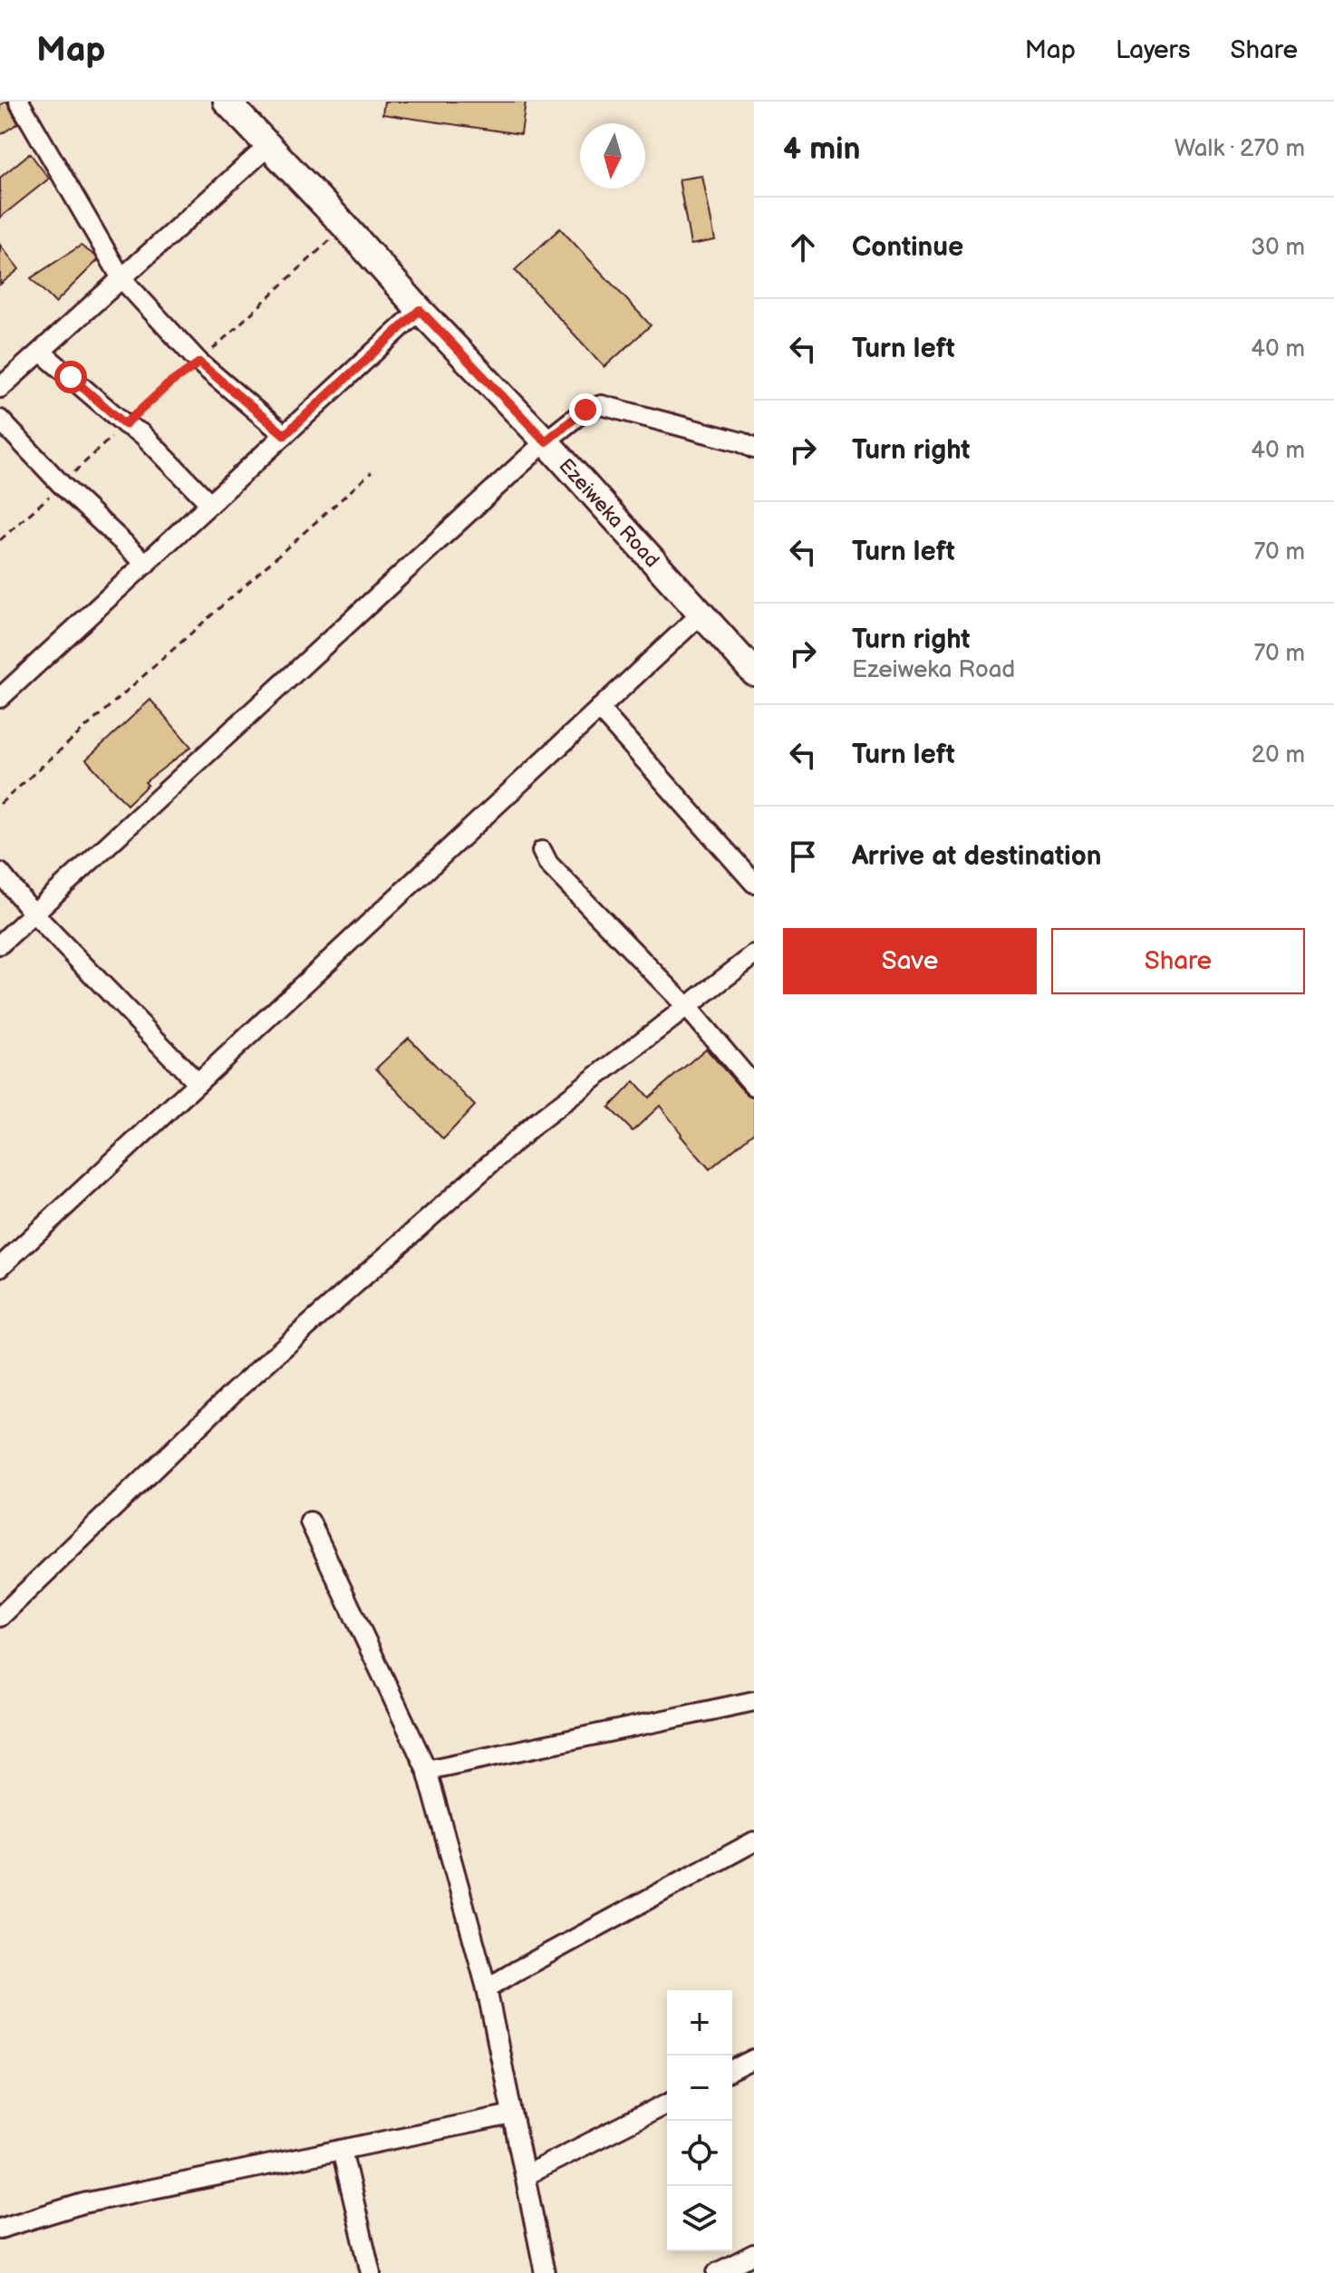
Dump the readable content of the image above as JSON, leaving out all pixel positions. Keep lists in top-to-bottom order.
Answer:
{
  "streets": {
    "main road": ["Ezeiweka Road"]
  },
  "north": "bottom",
  "page": {
    "header": "Map",
    "nav": ["Map", "Layers", "Share"],
    "heading": ["4 min", "Walk · 270 m"],
    "list": [
      ["Continue", "30 m"],
      ["Turn left", "40 m"],
      ["Turn right", "40 m"],
      ["Turn left", "70 m"],
      ["Turn right", "Ezeiweka Road", "70 m"],
      ["Turn left", "20 m"],
      "Arrive at destination"
    ],
    "buttons": ["Save", "Share"],
    "map_buttons": ["+", "−"]
  }
}
